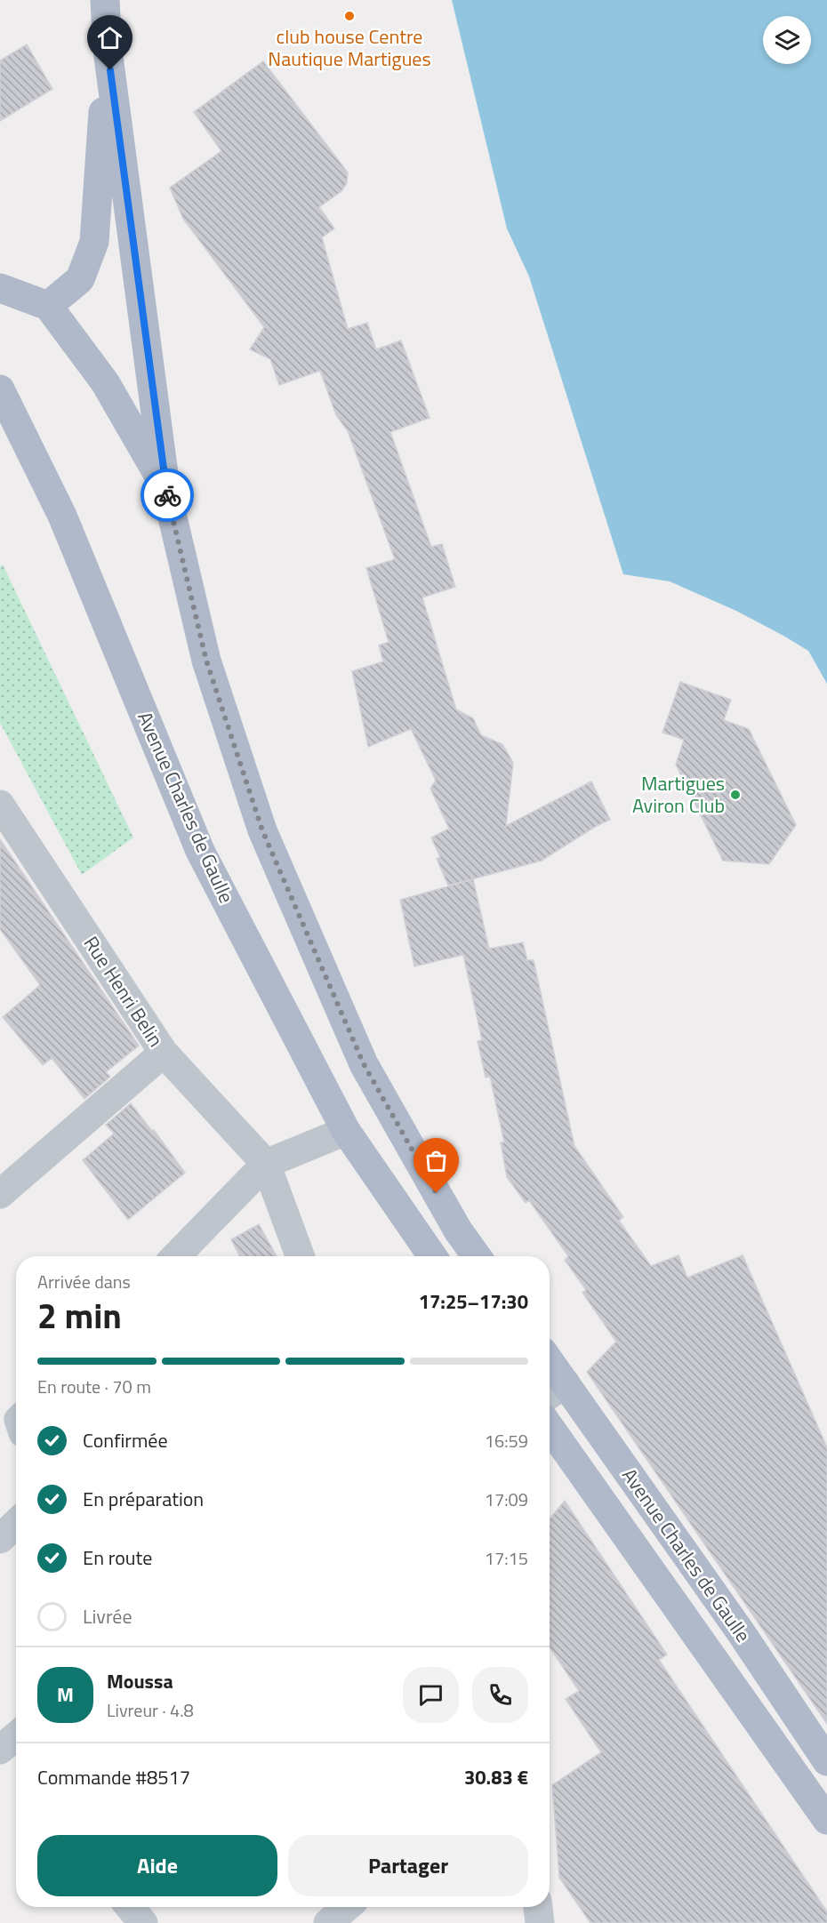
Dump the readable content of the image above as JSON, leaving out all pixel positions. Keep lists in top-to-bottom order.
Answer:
{
  "streets": {
    "main road": ["Avenue Charles de Gaulle"],
    "street": ["Rue Henri Belin"]
  },
  "places": ["club house Centre Nautique Martigues", "Martigues Aviron Club"],
  "page": {
    "heading": ["2 min", "Arrivée dans", "17:25–17:30"],
    "panel": [
      "Moussa",
      "Livreur · 4.8",
      "Commande #8517",
      "30.83 €"
    ],
    "bar": "En route · 70 m",
    "list": [
      ["Confirmée", "16:59"],
      ["En préparation", "17:09"],
      ["En route", "17:15"],
      "Livrée"
    ],
    "round": "M",
    "buttons": ["Aide", "Partager"]
  }
}
